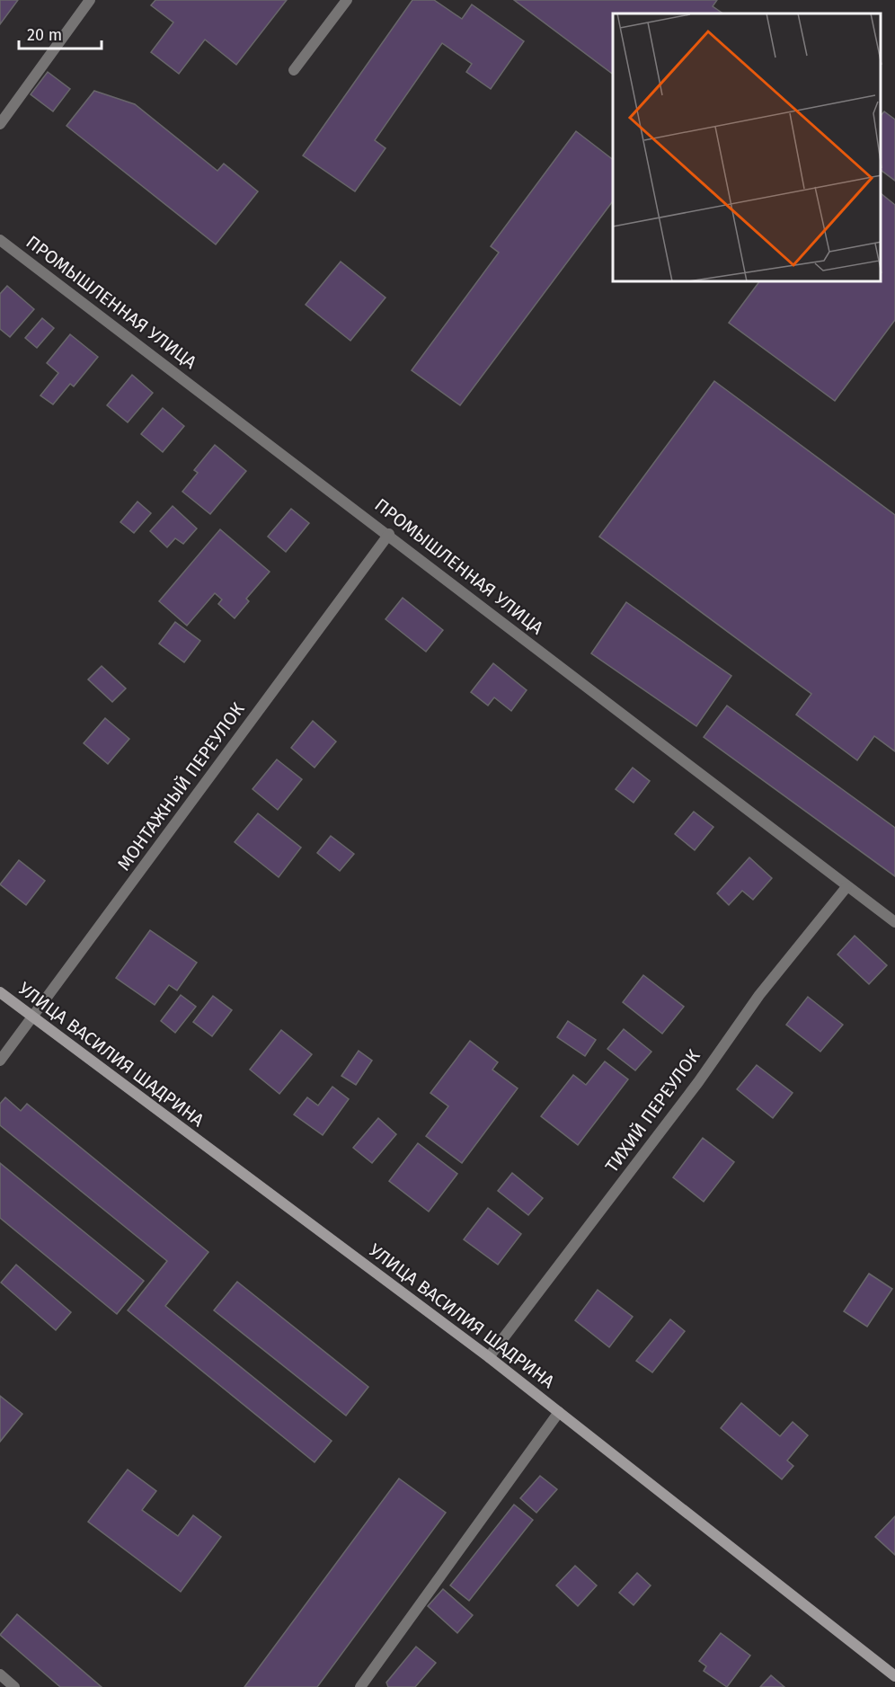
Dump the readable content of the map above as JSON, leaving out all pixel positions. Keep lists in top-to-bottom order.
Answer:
{
  "streets": {
    "street": [
      "ПРОМЫШЛЕННАЯ УЛИЦА",
      "МОНТАЖНЫЙ ПЕРЕУЛОК",
      "УЛИЦА ВАСИЛИЯ ШАДРИНА",
      "ТИХИЙ ПЕРЕУЛОК"
    ]
  },
  "crossings": [
    ["ПРОМЫШЛЕННАЯ УЛИЦА", "МОНТАЖНЫЙ ПЕРЕУЛОК"],
    ["ПРОМЫШЛЕННАЯ УЛИЦА", "ТИХИЙ ПЕРЕУЛОК"],
    ["МОНТАЖНЫЙ ПЕРЕУЛОК", "УЛИЦА ВАСИЛИЯ ШАДРИНА"],
    ["УЛИЦА ВАСИЛИЯ ШАДРИНА", "ТИХИЙ ПЕРЕУЛОК"]
  ],
  "scale_bar": "20 m"
}
